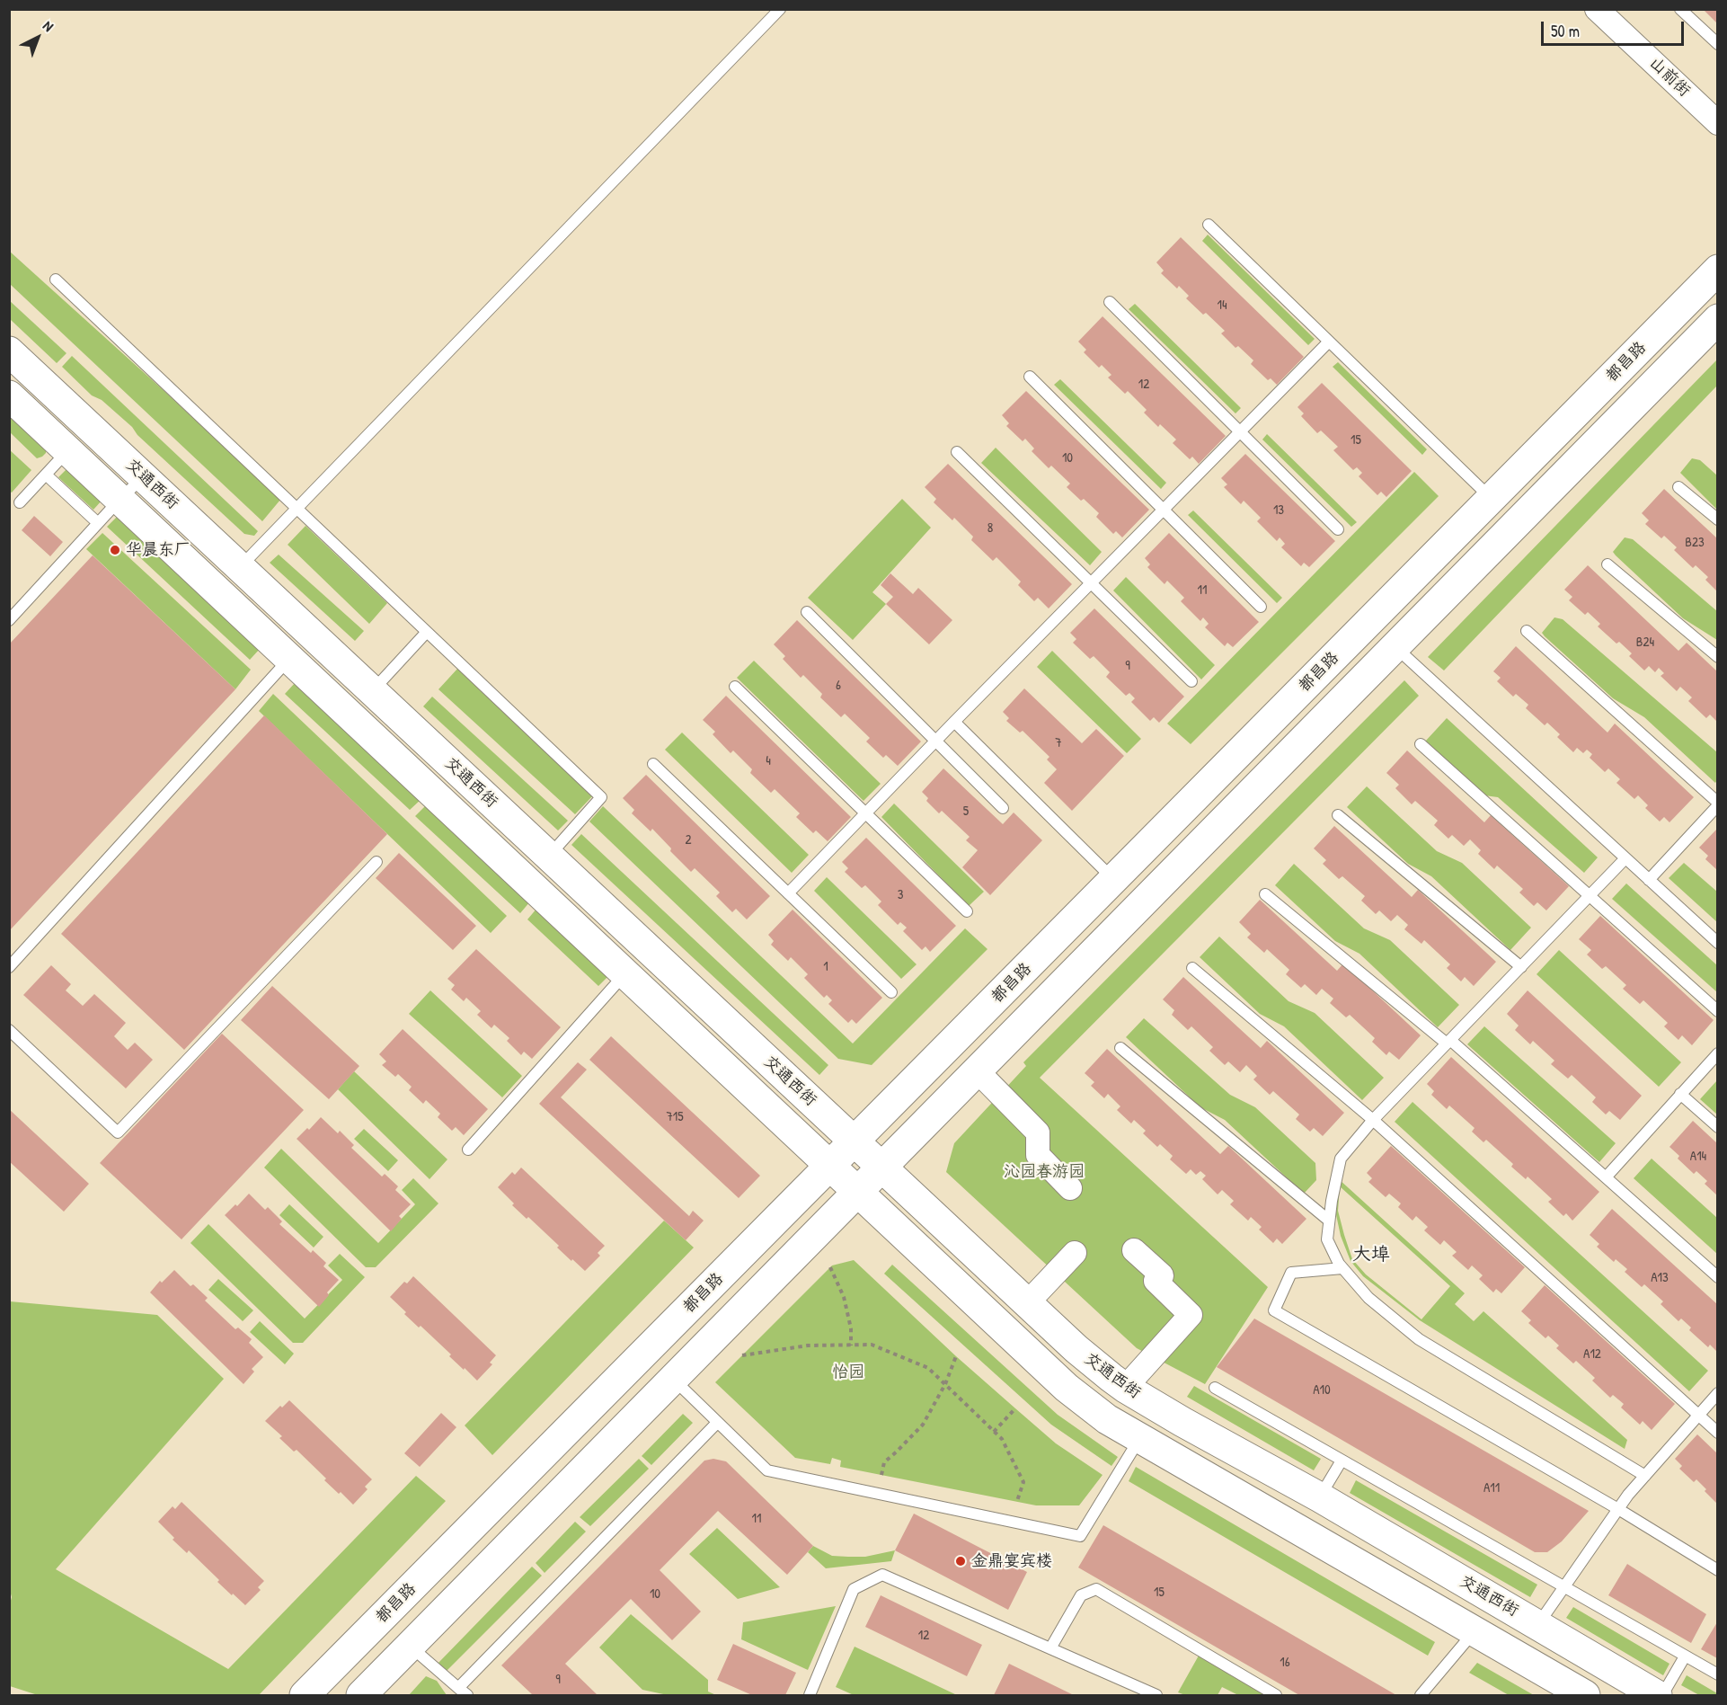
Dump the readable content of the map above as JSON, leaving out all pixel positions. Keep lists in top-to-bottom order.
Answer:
{
  "streets": {
    "main road": ["都昌路", "交通西街"],
    "street": ["山前街"]
  },
  "crossings": [
    ["都昌路", "交通西街"]
  ],
  "districts": ["大埠"],
  "parks": ["沁园春游园", "怡园"],
  "places": ["华晨东厂", "金鼎宴宾楼"],
  "house_numbers": [
    "14",
    "12",
    "15",
    "10",
    "13",
    "8",
    "B23",
    "11",
    "B24",
    "9",
    "6",
    "7",
    "4",
    "5",
    "2",
    "3",
    "1",
    "715",
    "A14",
    "A13",
    "A12",
    "A10",
    "A11",
    "11",
    "15",
    "10",
    "12",
    "16",
    "9"
  ],
  "scale_bar": "50 m",
  "north": "top right"
}
